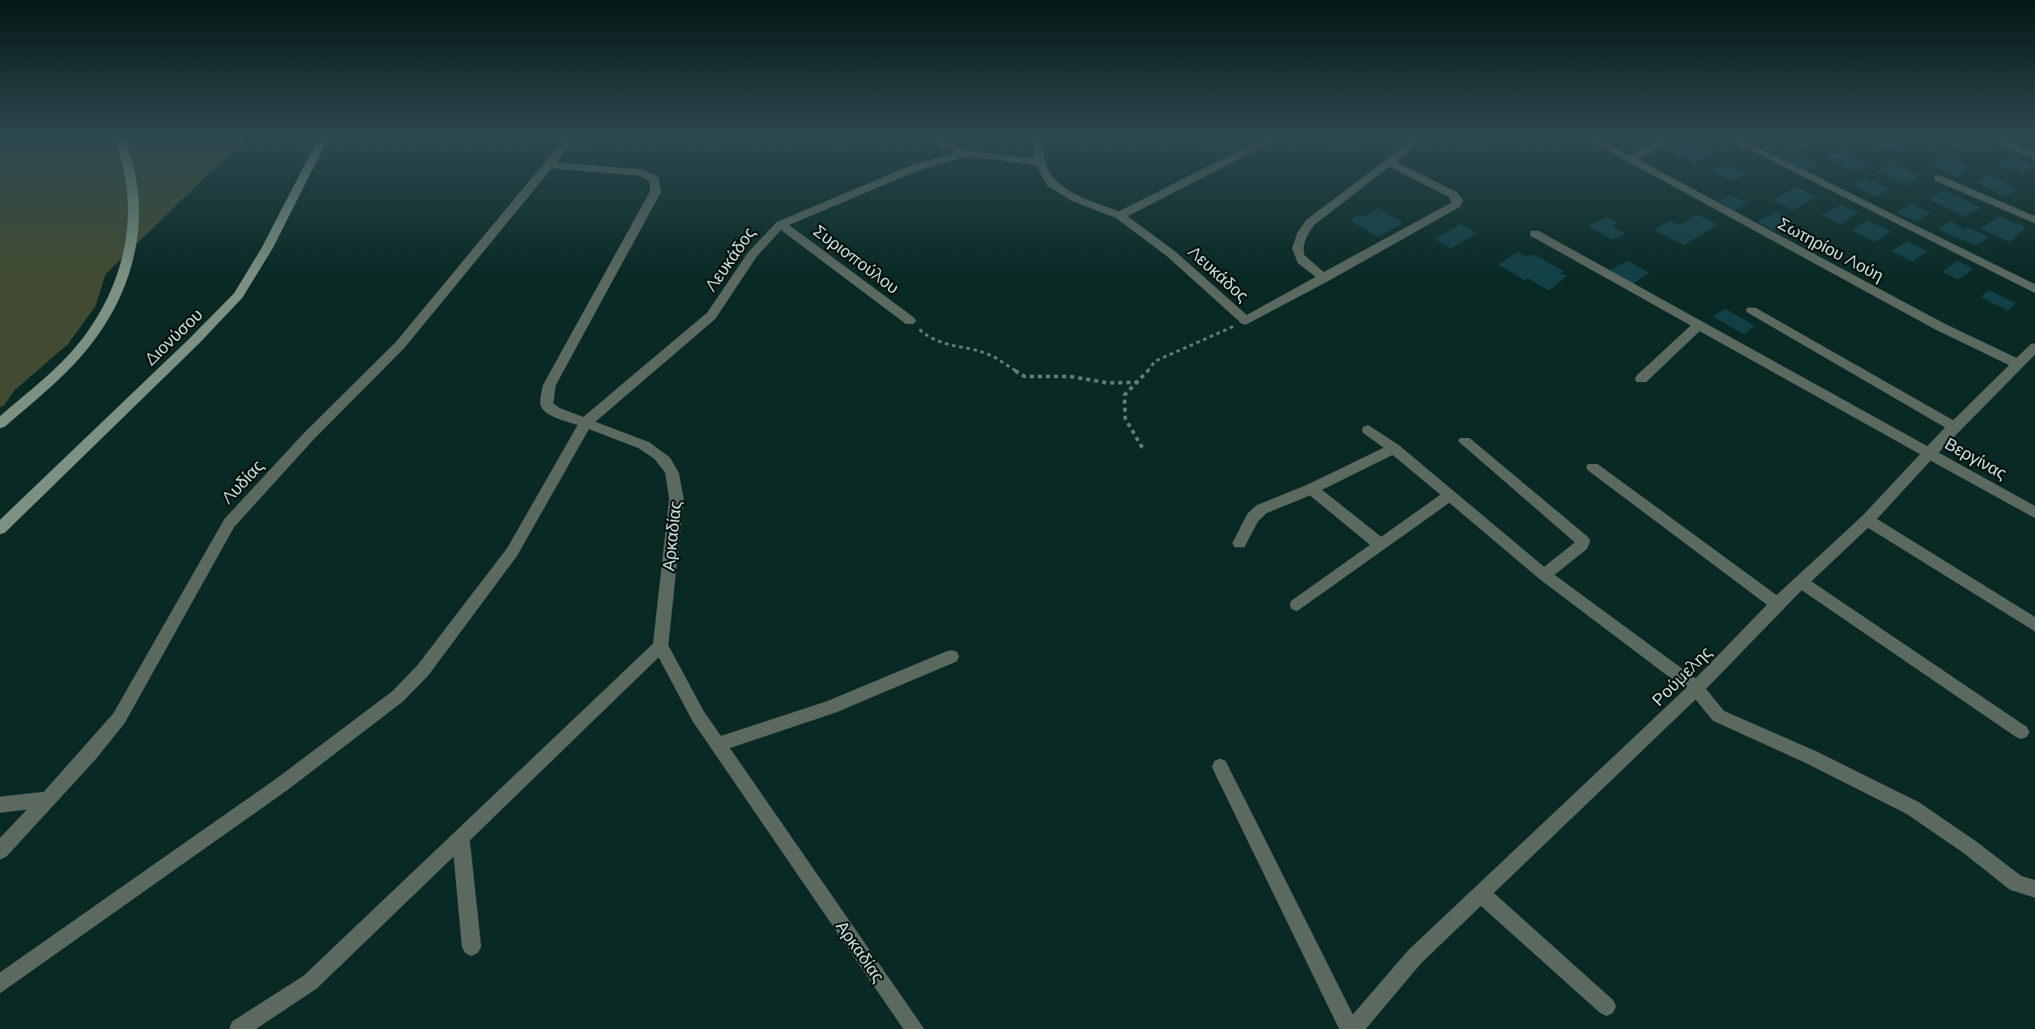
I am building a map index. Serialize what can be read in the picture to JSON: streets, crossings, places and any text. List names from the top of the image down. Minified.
{"streets":{"main road":["Διονύσου"],"street":["Σωτηρίου Λούη","Λευκάδος","Συριοπούλου","Βεργίνας","Λυδίας","Αρκαδίας","Ρούμελης"]},"crossings":[["Σωτηρίου Λούη","Ρούμελης"],["Λευκάδος","Συριοπούλου"],["Λευκάδος","Αρκαδίας"],["Βεργίνας","Ρούμελης"]]}
